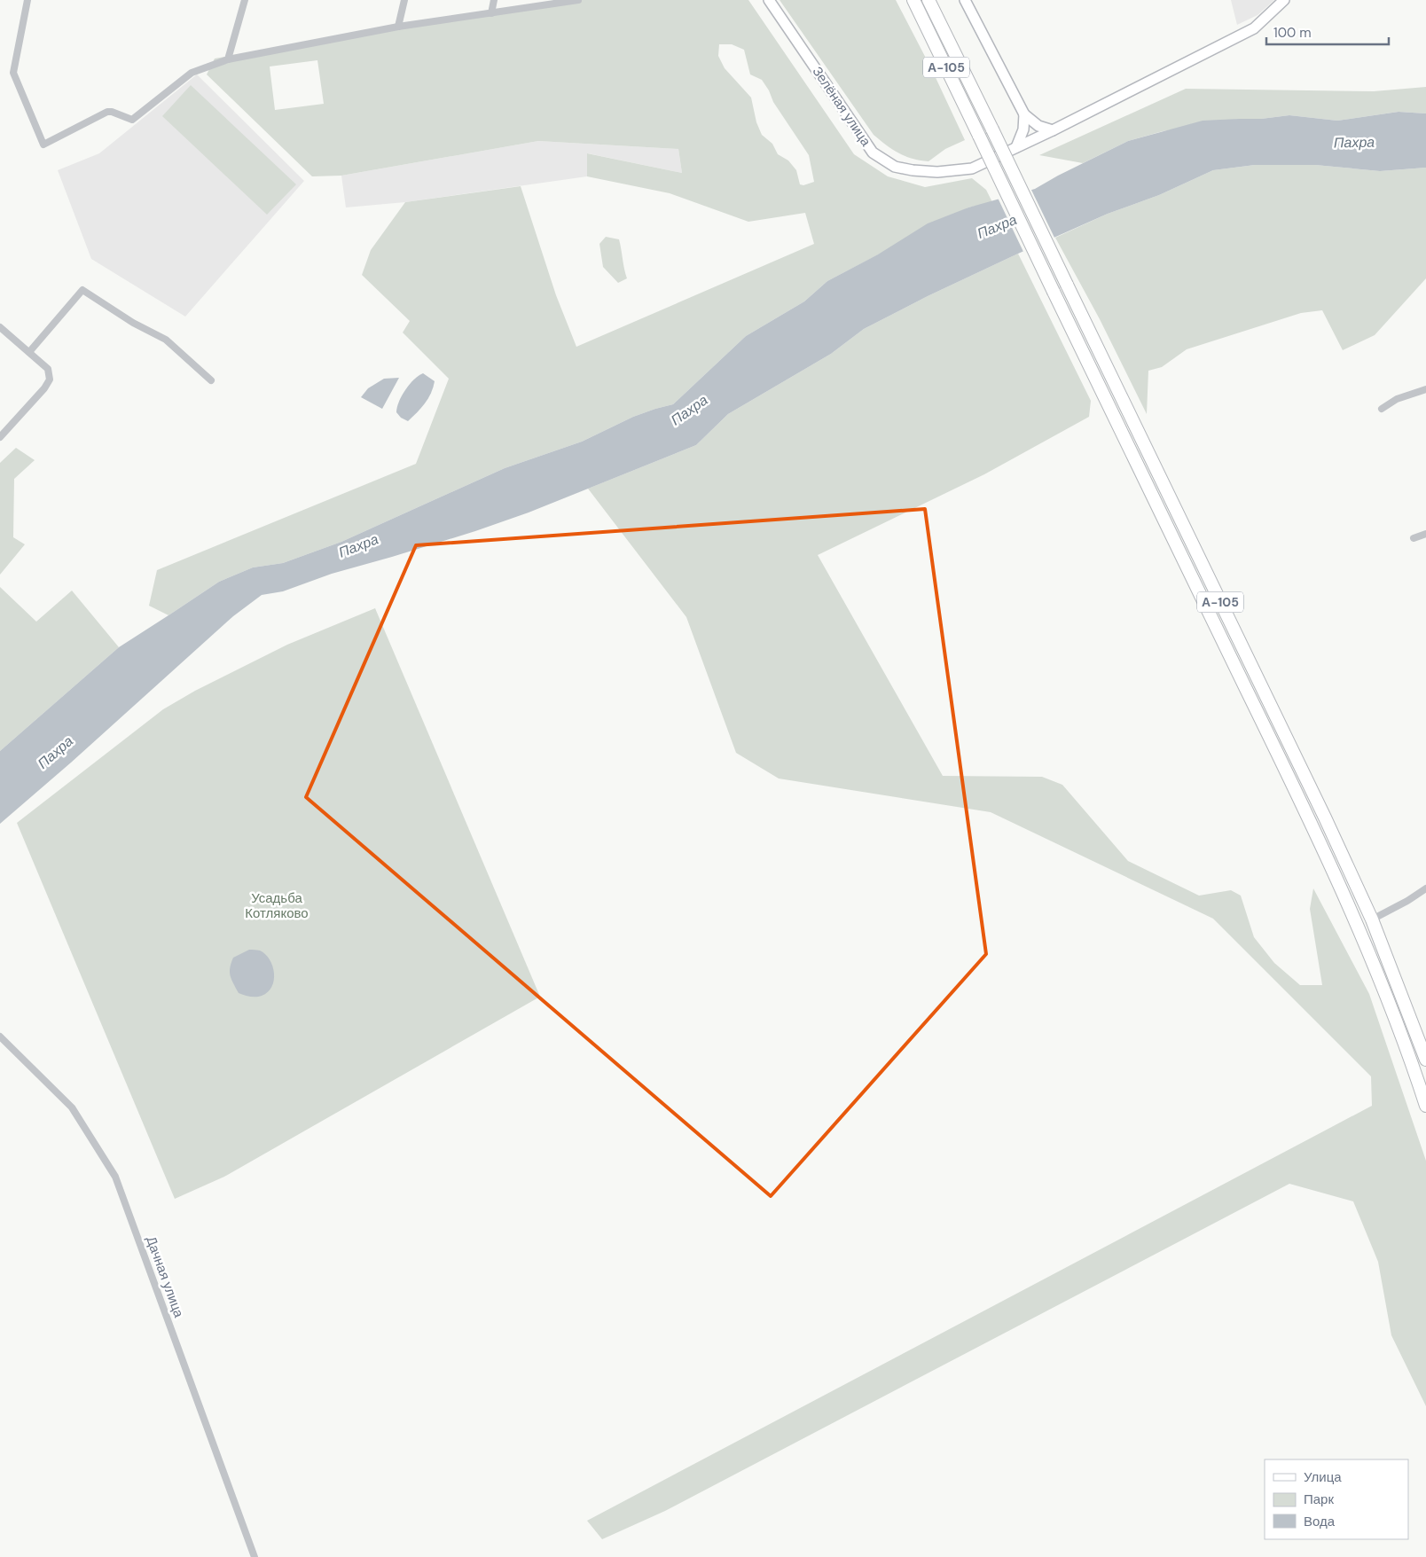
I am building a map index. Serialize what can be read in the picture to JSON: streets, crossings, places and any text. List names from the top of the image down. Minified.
{"streets":{"highway":["А-105"],"street":["Зелёная улица","Дачная улица"]},"water":["Пахра"],"parks":["Усадьба Котляково"],"legend":["Улица","Парк","Вода"],"scale_bar":"100 m"}
